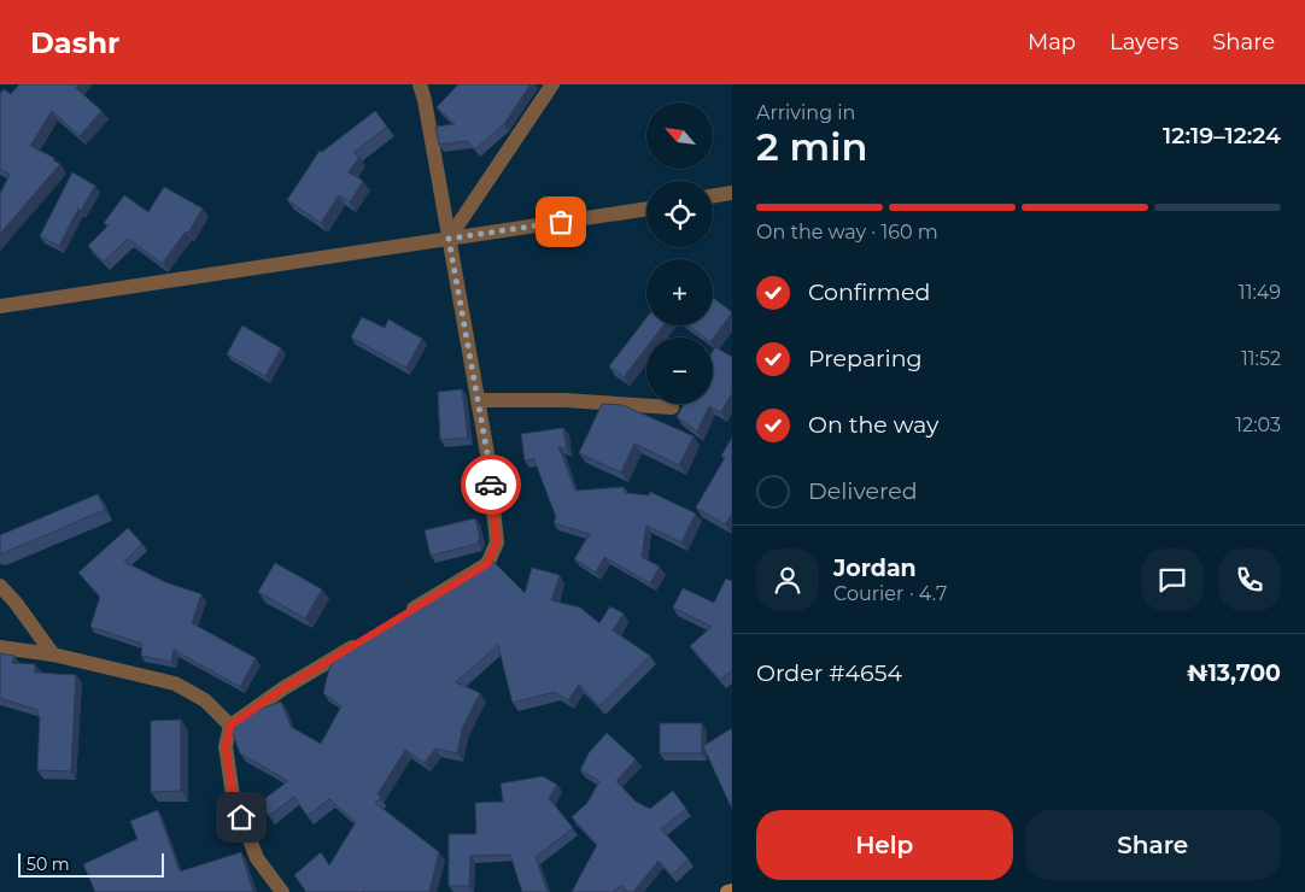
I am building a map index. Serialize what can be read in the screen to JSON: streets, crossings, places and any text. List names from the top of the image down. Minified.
{"scale_bar":"50 m","north":"top left","page":{"header":"Dashr","nav":["Map","Layers","Share"],"heading":["2 min","Arriving in","12:19–12:24"],"panel":["Jordan","Courier · 4.7","Order #4654","₦13,700"],"map_buttons":["+","−"],"bar":"On the way · 160 m","list":[["Confirmed","11:49"],["Preparing","11:52"],["On the way","12:03"],"Delivered"],"buttons":["Help","Share"],"scale":"50 m"}}
